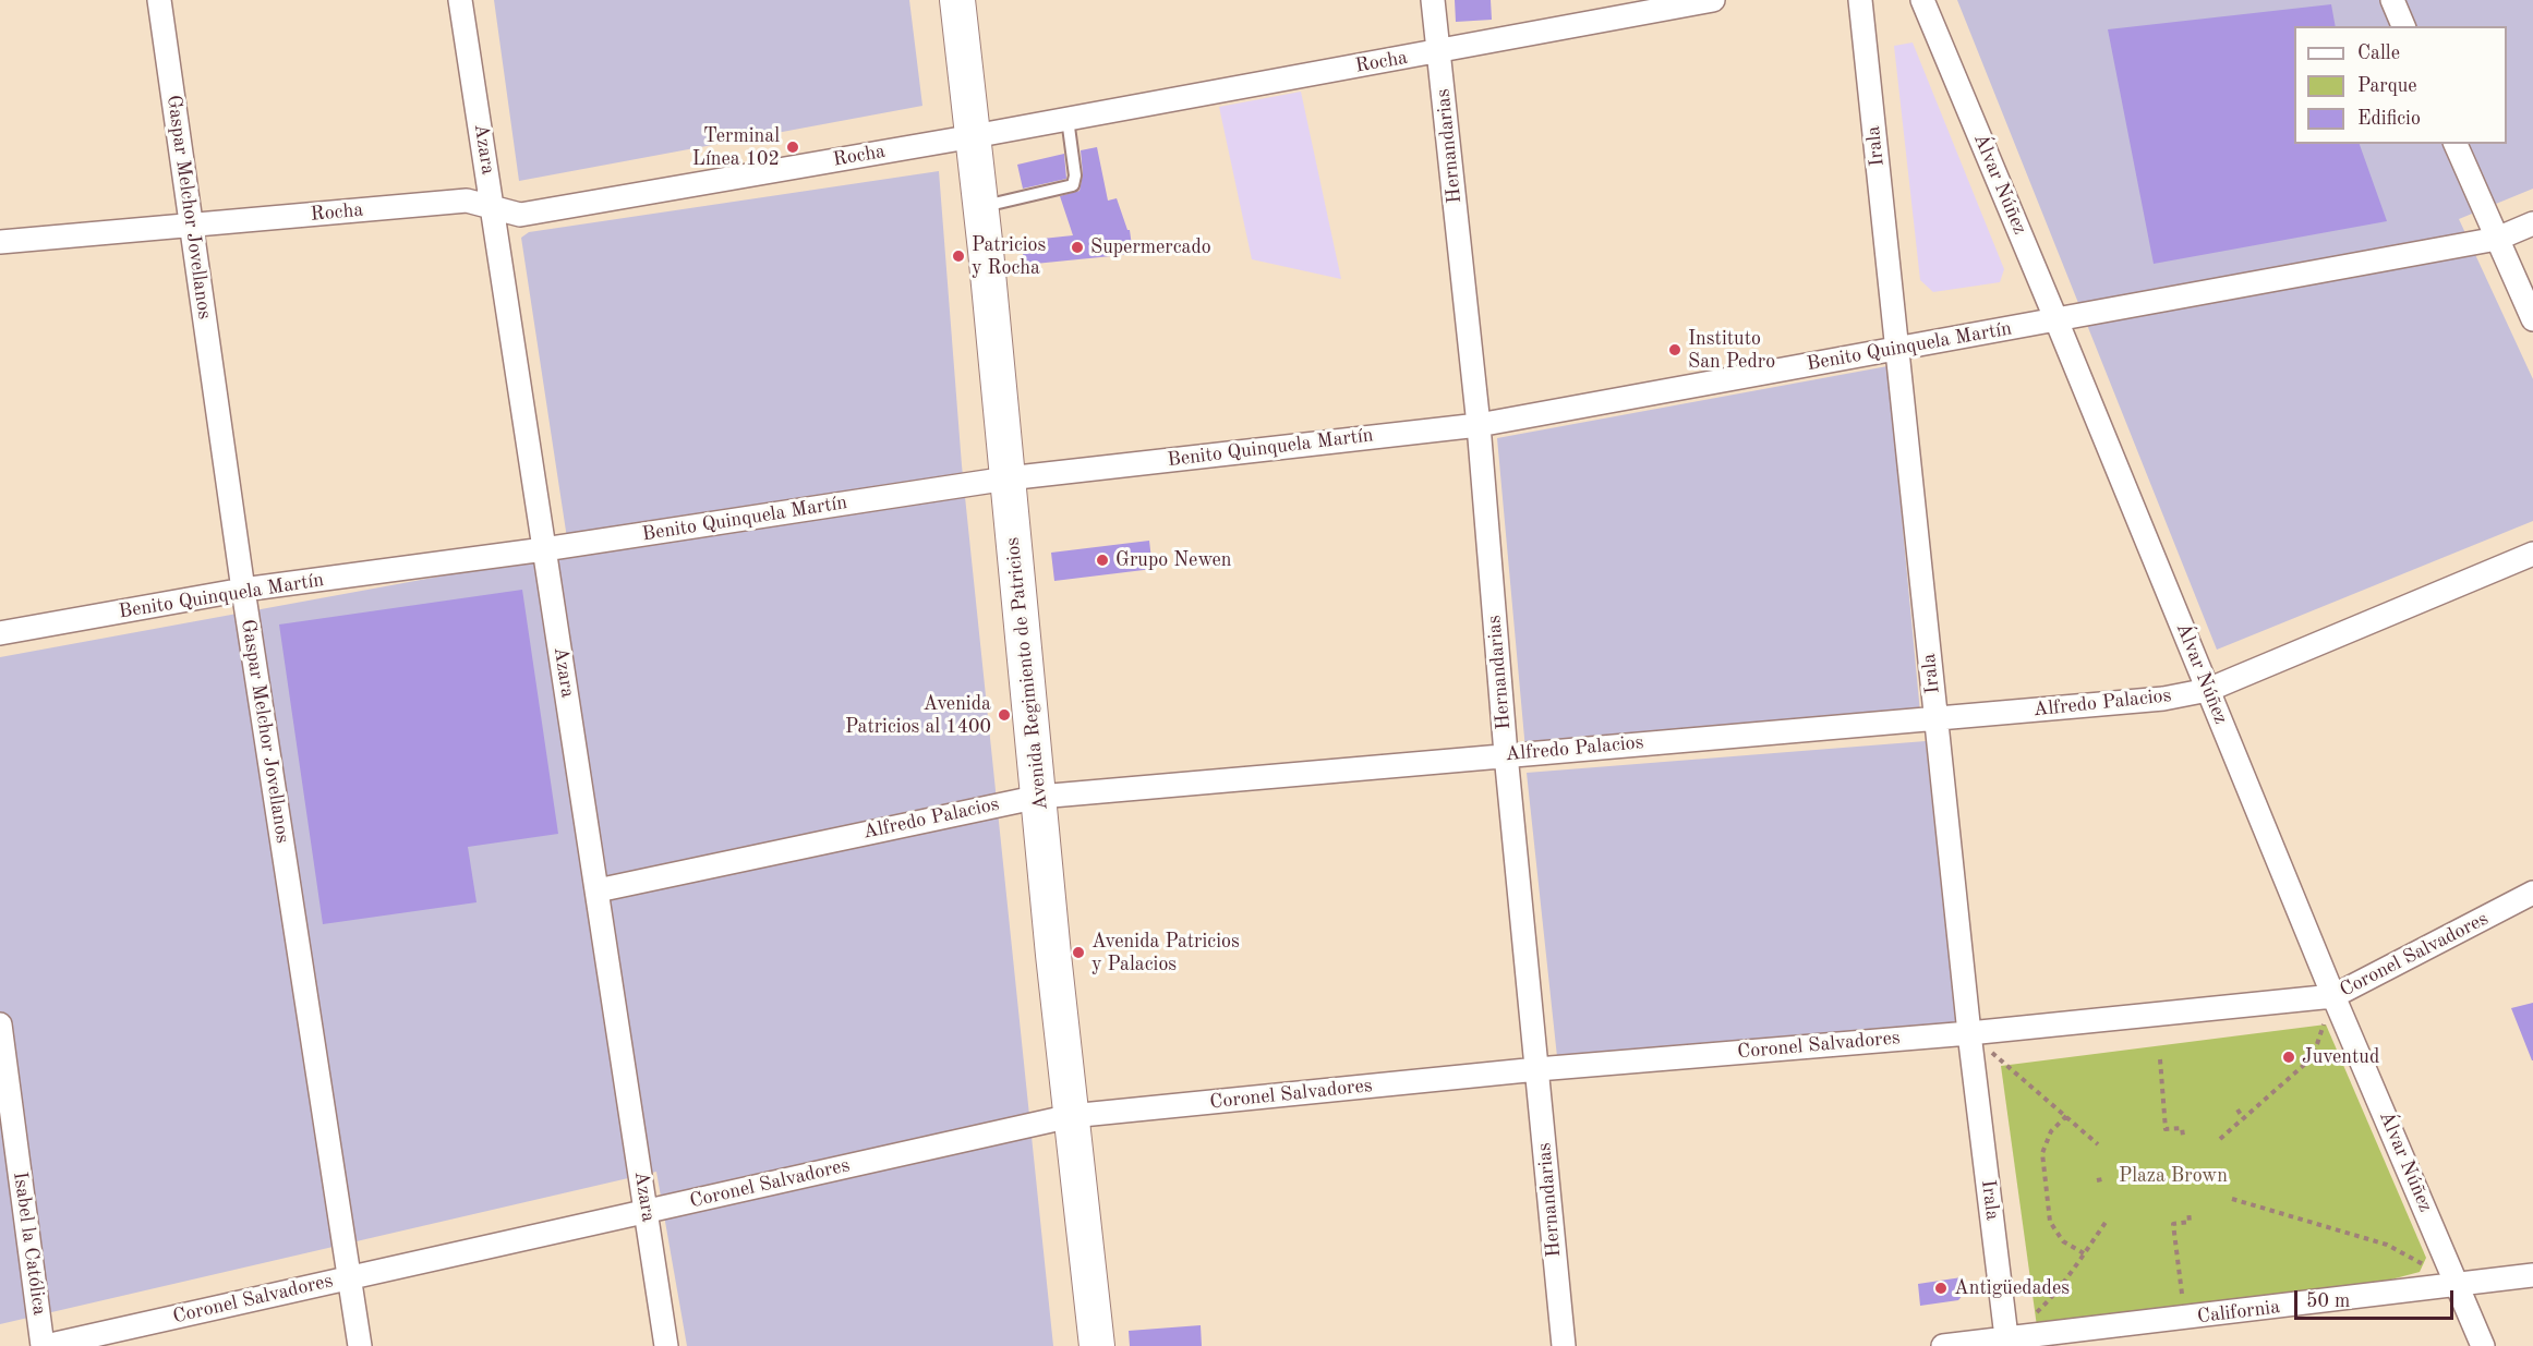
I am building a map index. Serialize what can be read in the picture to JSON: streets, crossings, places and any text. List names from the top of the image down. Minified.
{"streets":{"main road":["Avenida Regimiento de Patricios"],"street":["Rocha","Hernandarias","Irala","Azara","Álvar Núñez","Gaspar Melchor Jovellanos","Benito Quinquela Martín","Alfredo Palacios","Coronel Salvadores","Isabel la Católica","California"]},"crossings":[["Rocha","Hernandarias"],["Rocha","Azara"],["Rocha","Gaspar Melchor Jovellanos"],["Rocha","Avenida Regimiento de Patricios"],["Hernandarias","Benito Quinquela Martín"],["Hernandarias","Alfredo Palacios"],["Hernandarias","Coronel Salvadores"],["Irala","Benito Quinquela Martín"],["Irala","Alfredo Palacios"],["Irala","Coronel Salvadores"],["Irala","California"],["Azara","Benito Quinquela Martín"],["Azara","Alfredo Palacios"],["Azara","Coronel Salvadores"],["Álvar Núñez","Benito Quinquela Martín"],["Álvar Núñez","Alfredo Palacios"],["Álvar Núñez","Coronel Salvadores"],["Álvar Núñez","California"],["Gaspar Melchor Jovellanos","Benito Quinquela Martín"],["Gaspar Melchor Jovellanos","Coronel Salvadores"],["Benito Quinquela Martín","Avenida Regimiento de Patricios"],["Avenida Regimiento de Patricios","Alfredo Palacios"],["Avenida Regimiento de Patricios","Coronel Salvadores"],["Coronel Salvadores","Isabel la Católica"]],"parks":["Plaza Brown"],"places":["Terminal Línea 102","Supermercado","Patricios y Rocha","Instituto San Pedro","Grupo Newen","Avenida Patricios al 1400","Avenida Patricios y Palacios","Juventud","Antigüedades"],"legend":["Calle","Parque","Edificio"],"scale_bar":"50 m"}
